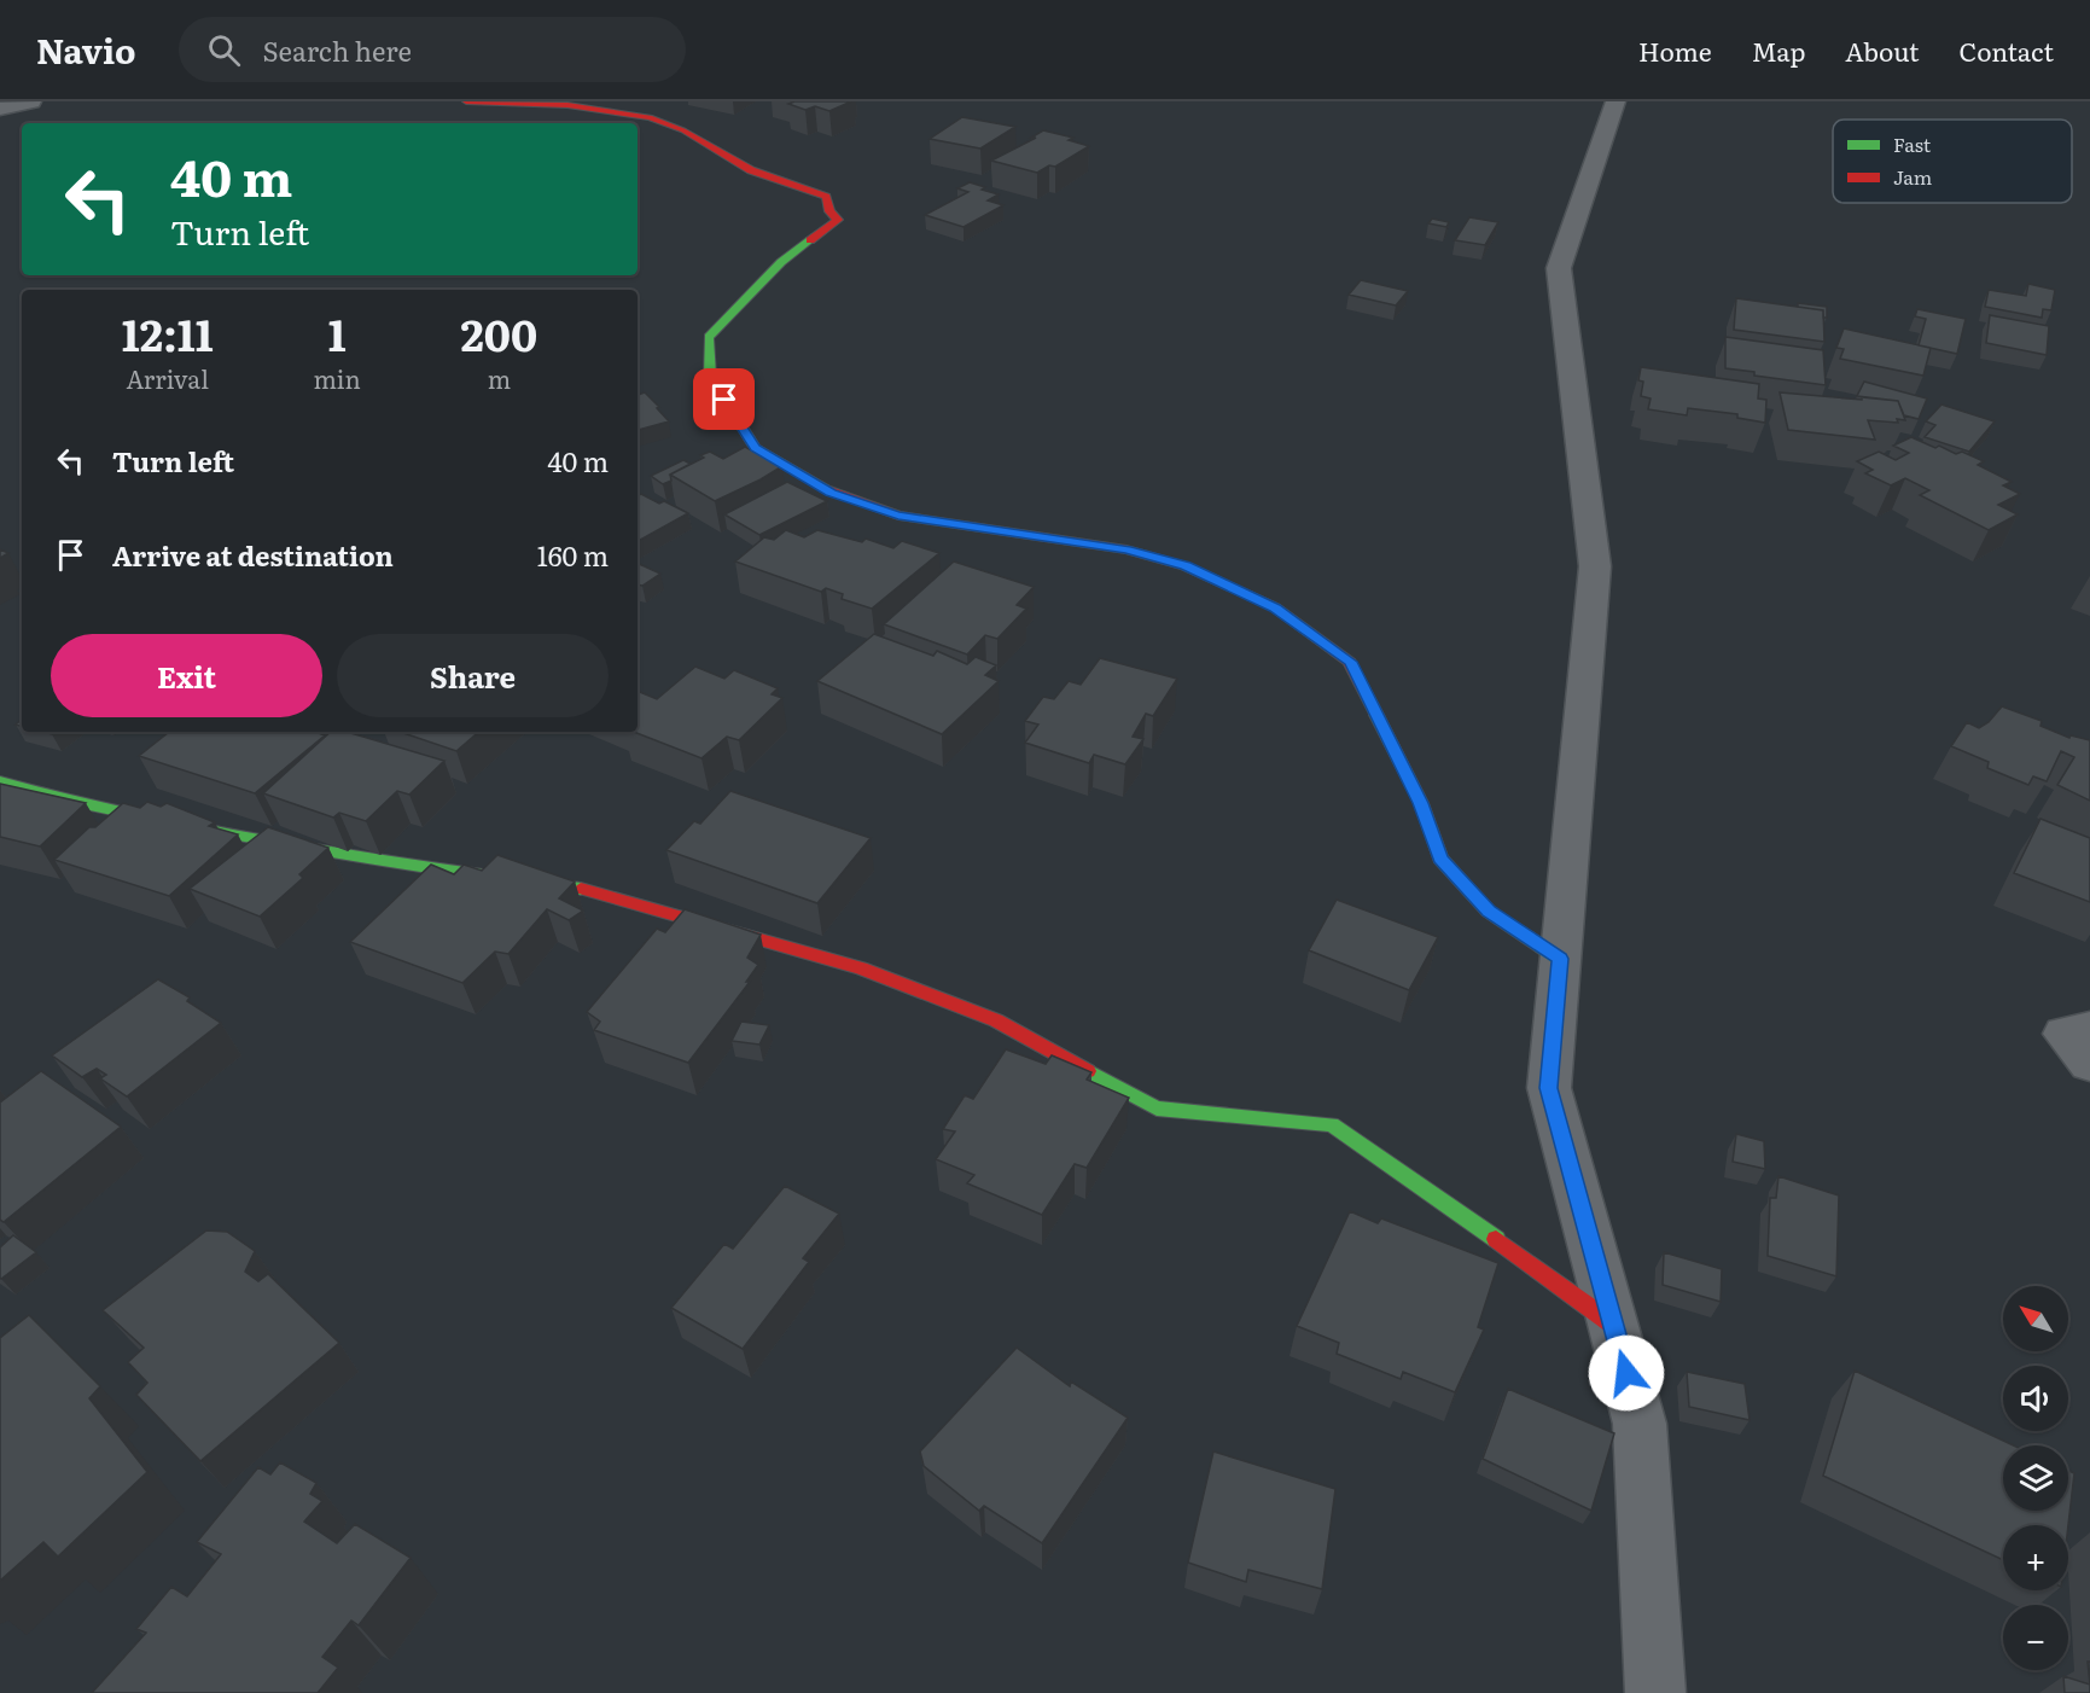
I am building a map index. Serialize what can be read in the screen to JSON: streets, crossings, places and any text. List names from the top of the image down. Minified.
{"legend":["Fast","Jam"],"north":"top left","page":{"header":"Navio","search":"Search here","nav":["Home","Map","About","Contact"],"turn":["40 m","Turn left"],"eta":["12:11","Arrival","1","min","200","m"],"list":[{"name":"Turn left","value":"40 m"},{"name":"Arrive at destination","value":"160 m"}],"buttons":["Exit","Share"],"map_buttons":["+","−"]}}
